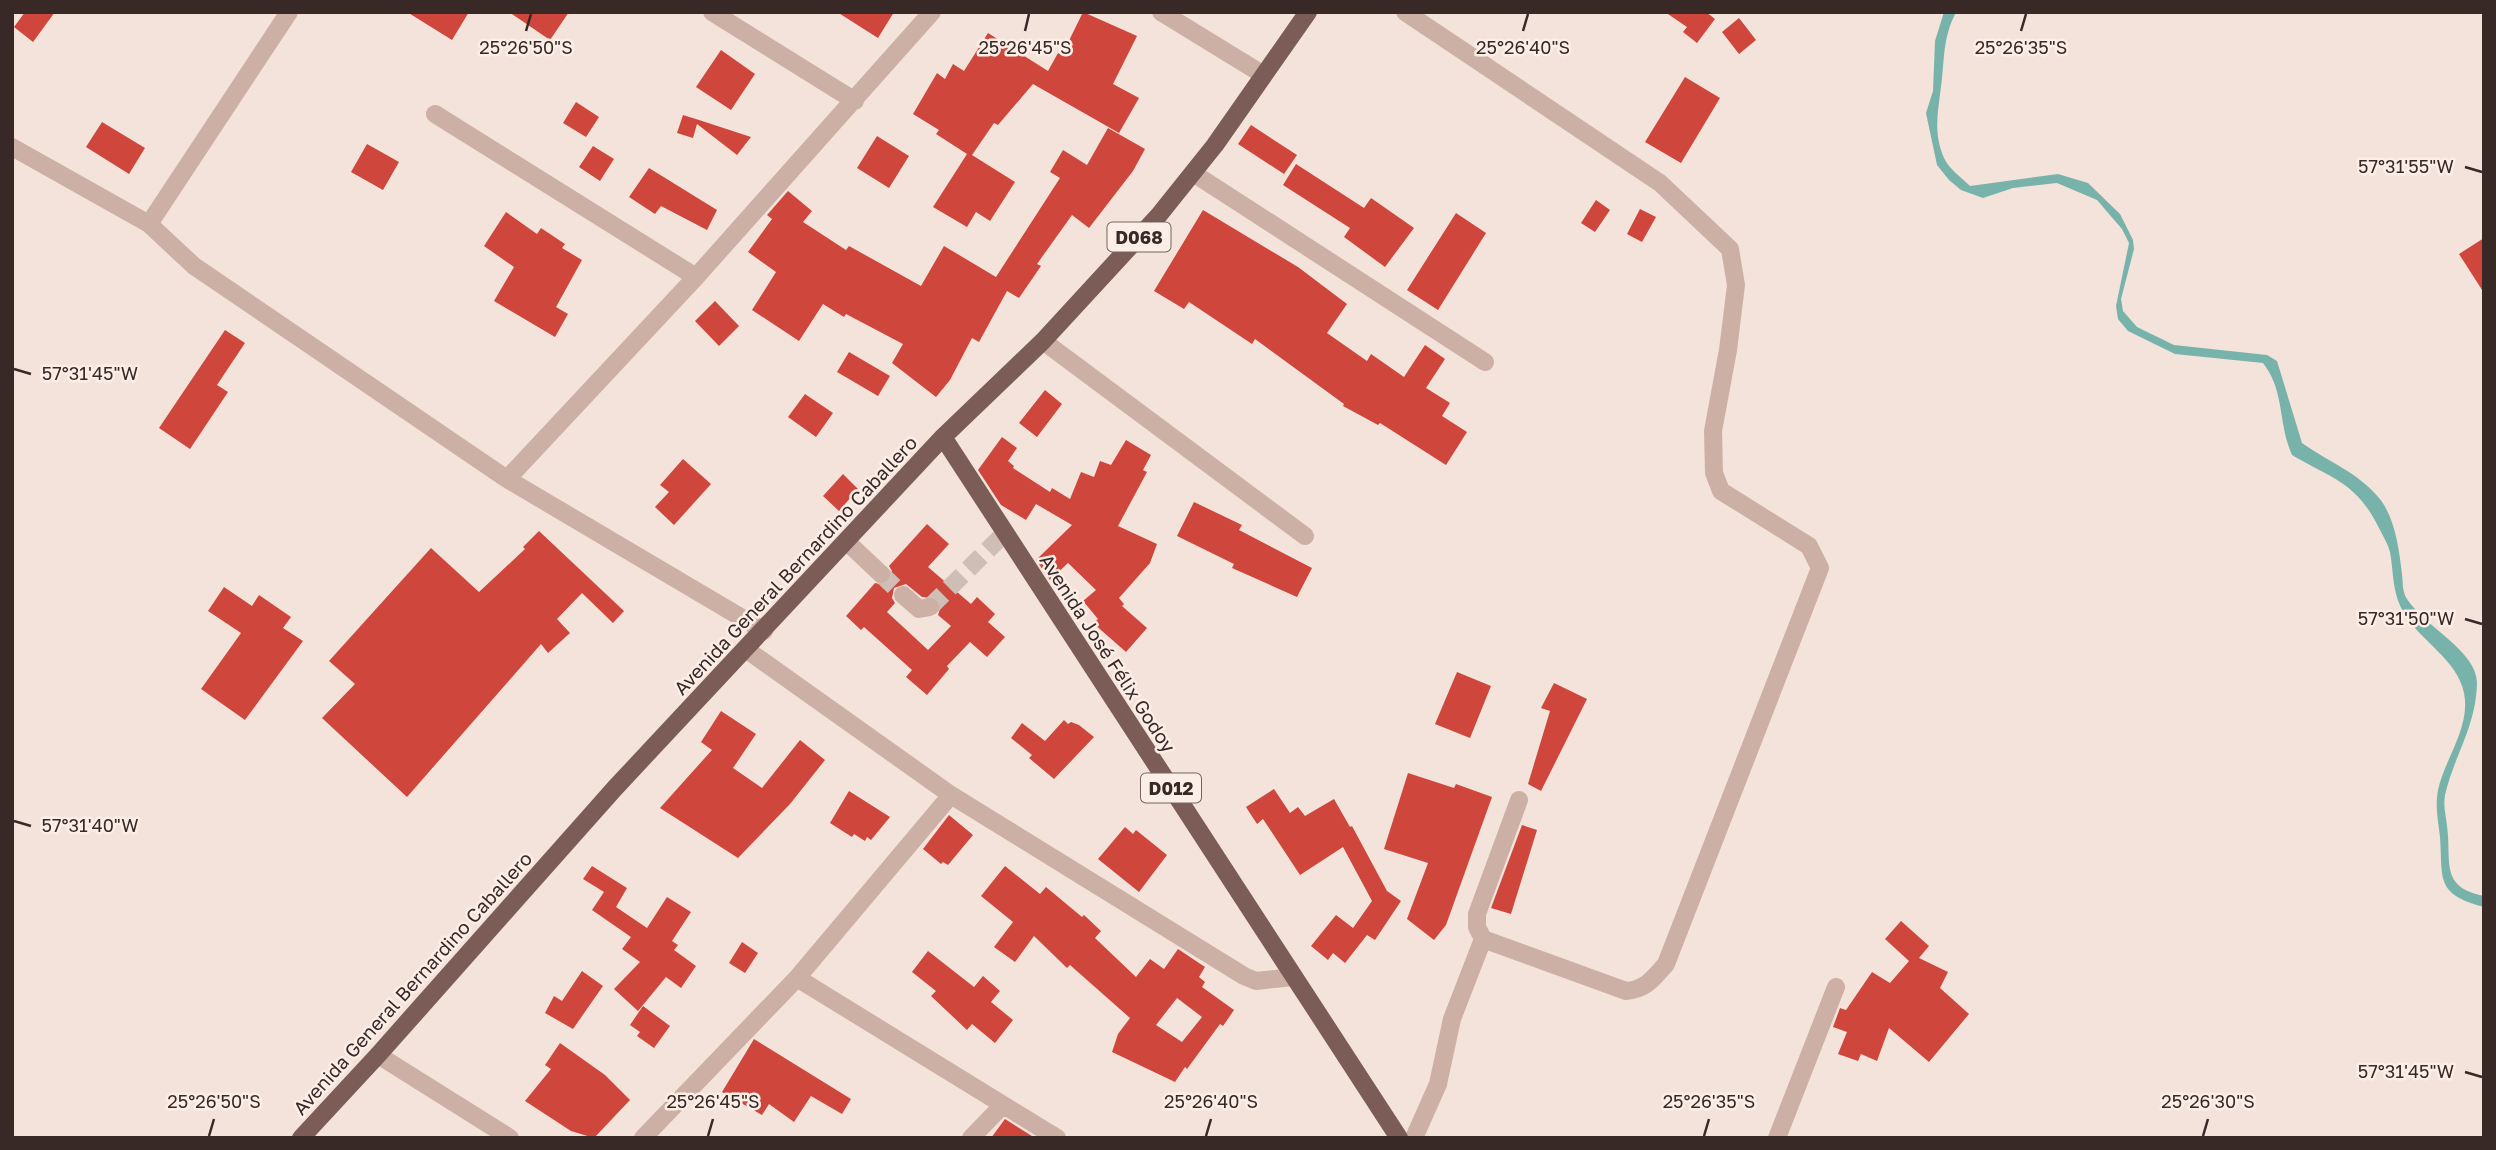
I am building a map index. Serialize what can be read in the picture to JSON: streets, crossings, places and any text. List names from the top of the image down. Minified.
{"streets":{"main road":["D068","Avenida General Bernardino Caballero","Avenida José Félix Godoy","D012"]},"crossings":[["Avenida General Bernardino Caballero","Avenida José Félix Godoy"]],"coordinates":["25°26'50\"S","25°26'45\"S","25°26'40\"S","25°26'35\"S","57°31'55\"W","57°31'45\"W","57°31'50\"W","57°31'40\"W","25°26'30\"S"]}
